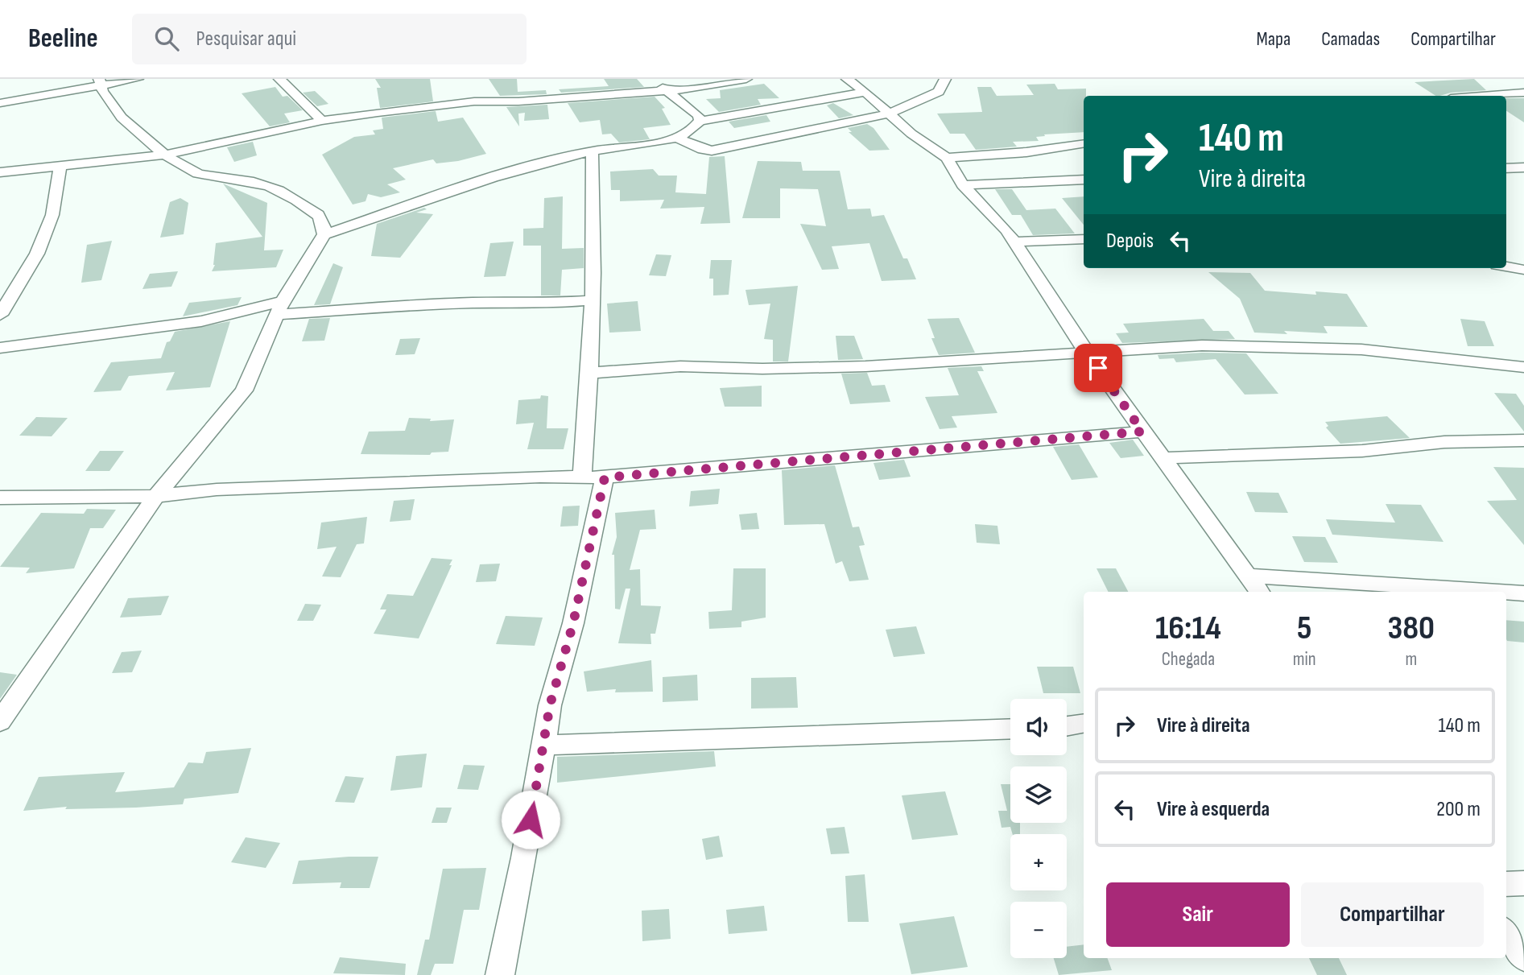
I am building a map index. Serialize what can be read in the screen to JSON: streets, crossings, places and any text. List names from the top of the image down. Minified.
{"page":{"header":"Beeline","search":"Pesquisar aqui","nav":["Mapa","Camadas","Compartilhar"],"turn":["140 m","Vire à direita"],"then":"Depois","eta":["16:14","Chegada","5","min","380","m"],"list":[{"name":"Vire à direita","value":"140 m"},{"name":"Vire à esquerda","value":"200 m"}],"map_buttons":["+","−"],"buttons":["Sair","Compartilhar"]}}
